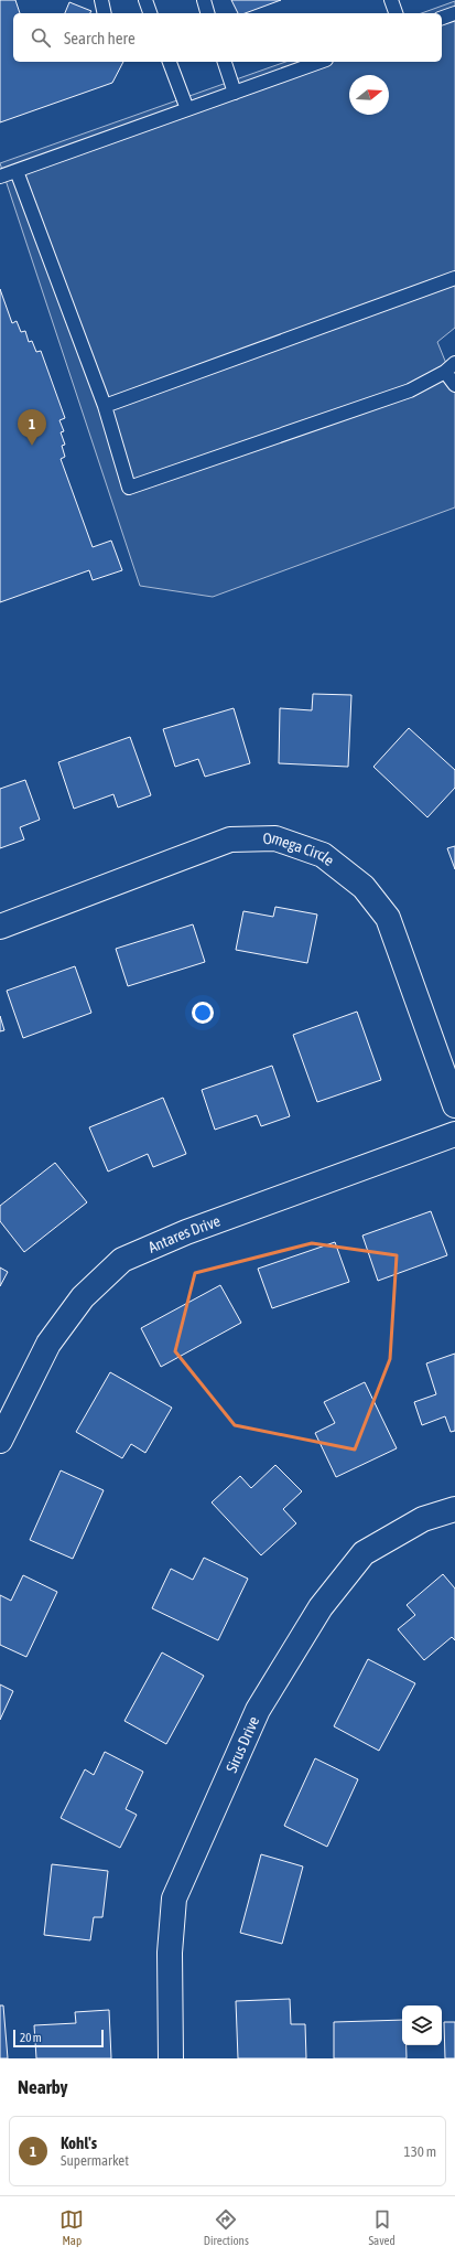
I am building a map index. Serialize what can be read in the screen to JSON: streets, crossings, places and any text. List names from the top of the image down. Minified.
{"streets":{"street":["Omega Circle","Antares Drive","Sirus Drive"]},"scale_bar":"20 m","north":"right","page":{"search":"Search here","pins":"1","scale":"20 m","heading":"Nearby","list":[{"mark":"1","name":"Kohl's","note":"Supermarket","value":"130 m"}],"nav":["Map","Directions","Saved"]}}
